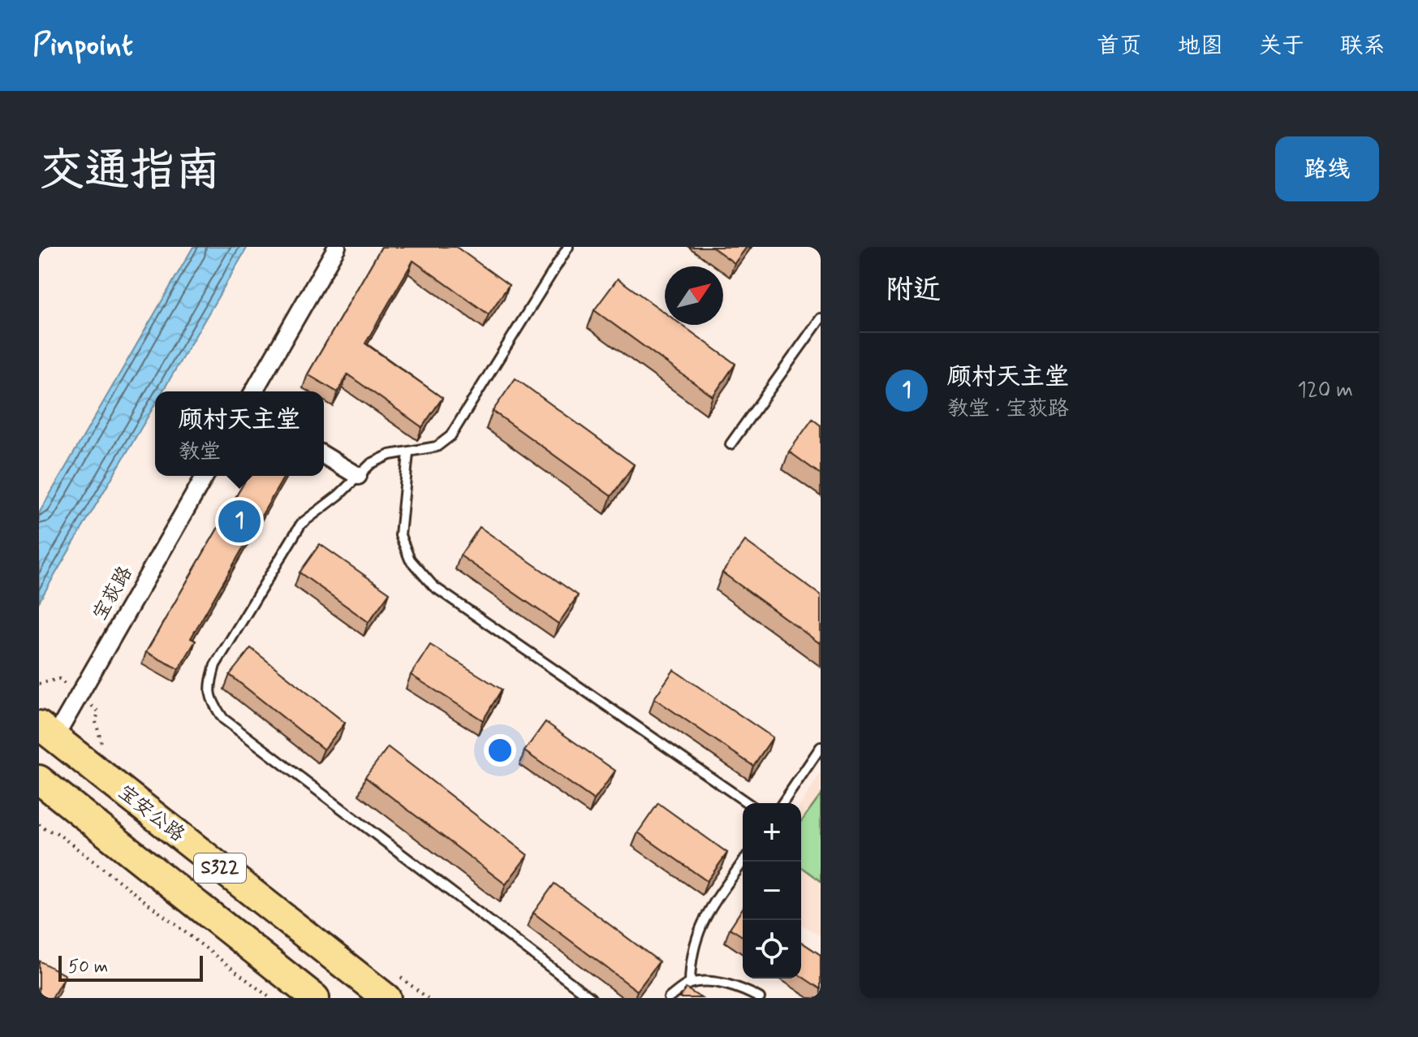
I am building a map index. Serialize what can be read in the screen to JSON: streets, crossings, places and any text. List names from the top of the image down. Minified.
{"streets":{"main road":["宝安公路","S322"],"street":["宝荻路"]},"crossings":[["宝荻路","宝安公路"]],"scale_bar":"50 m","north":"top right","page":{"header":"Pinpoint","nav":["首页","地图","关于","联系"],"buttons":"路线","title":"交通指南","heading":"附近","list":[{"mark":"1","name":"顾村天主堂","note":"教堂 · 宝荻路","value":"120 m"}],"popup":["顾村天主堂","教堂"],"pins":"1","map_buttons":["+","−"],"scale":"50 m"}}
